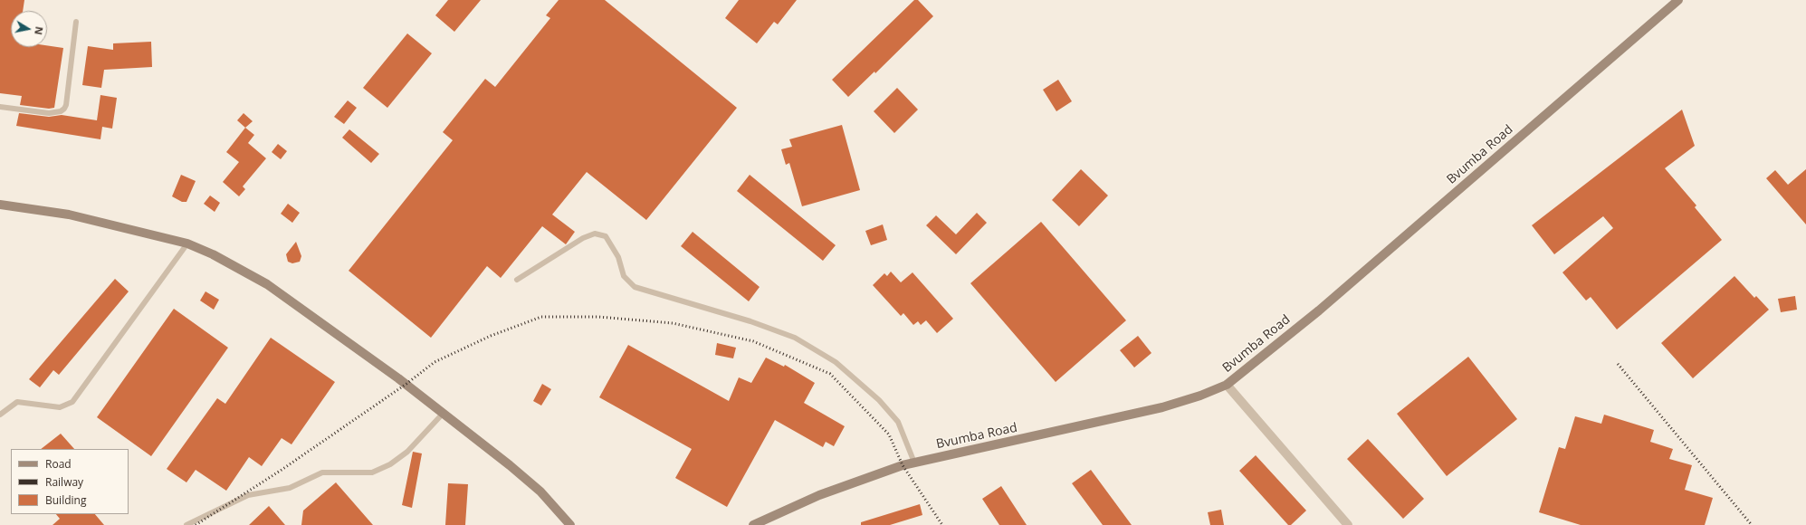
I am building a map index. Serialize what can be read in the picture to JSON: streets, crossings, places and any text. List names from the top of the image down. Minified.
{"streets":{"street":["Bvumba Road"]},"legend":["Road","Railway","Building"],"north":"right"}
